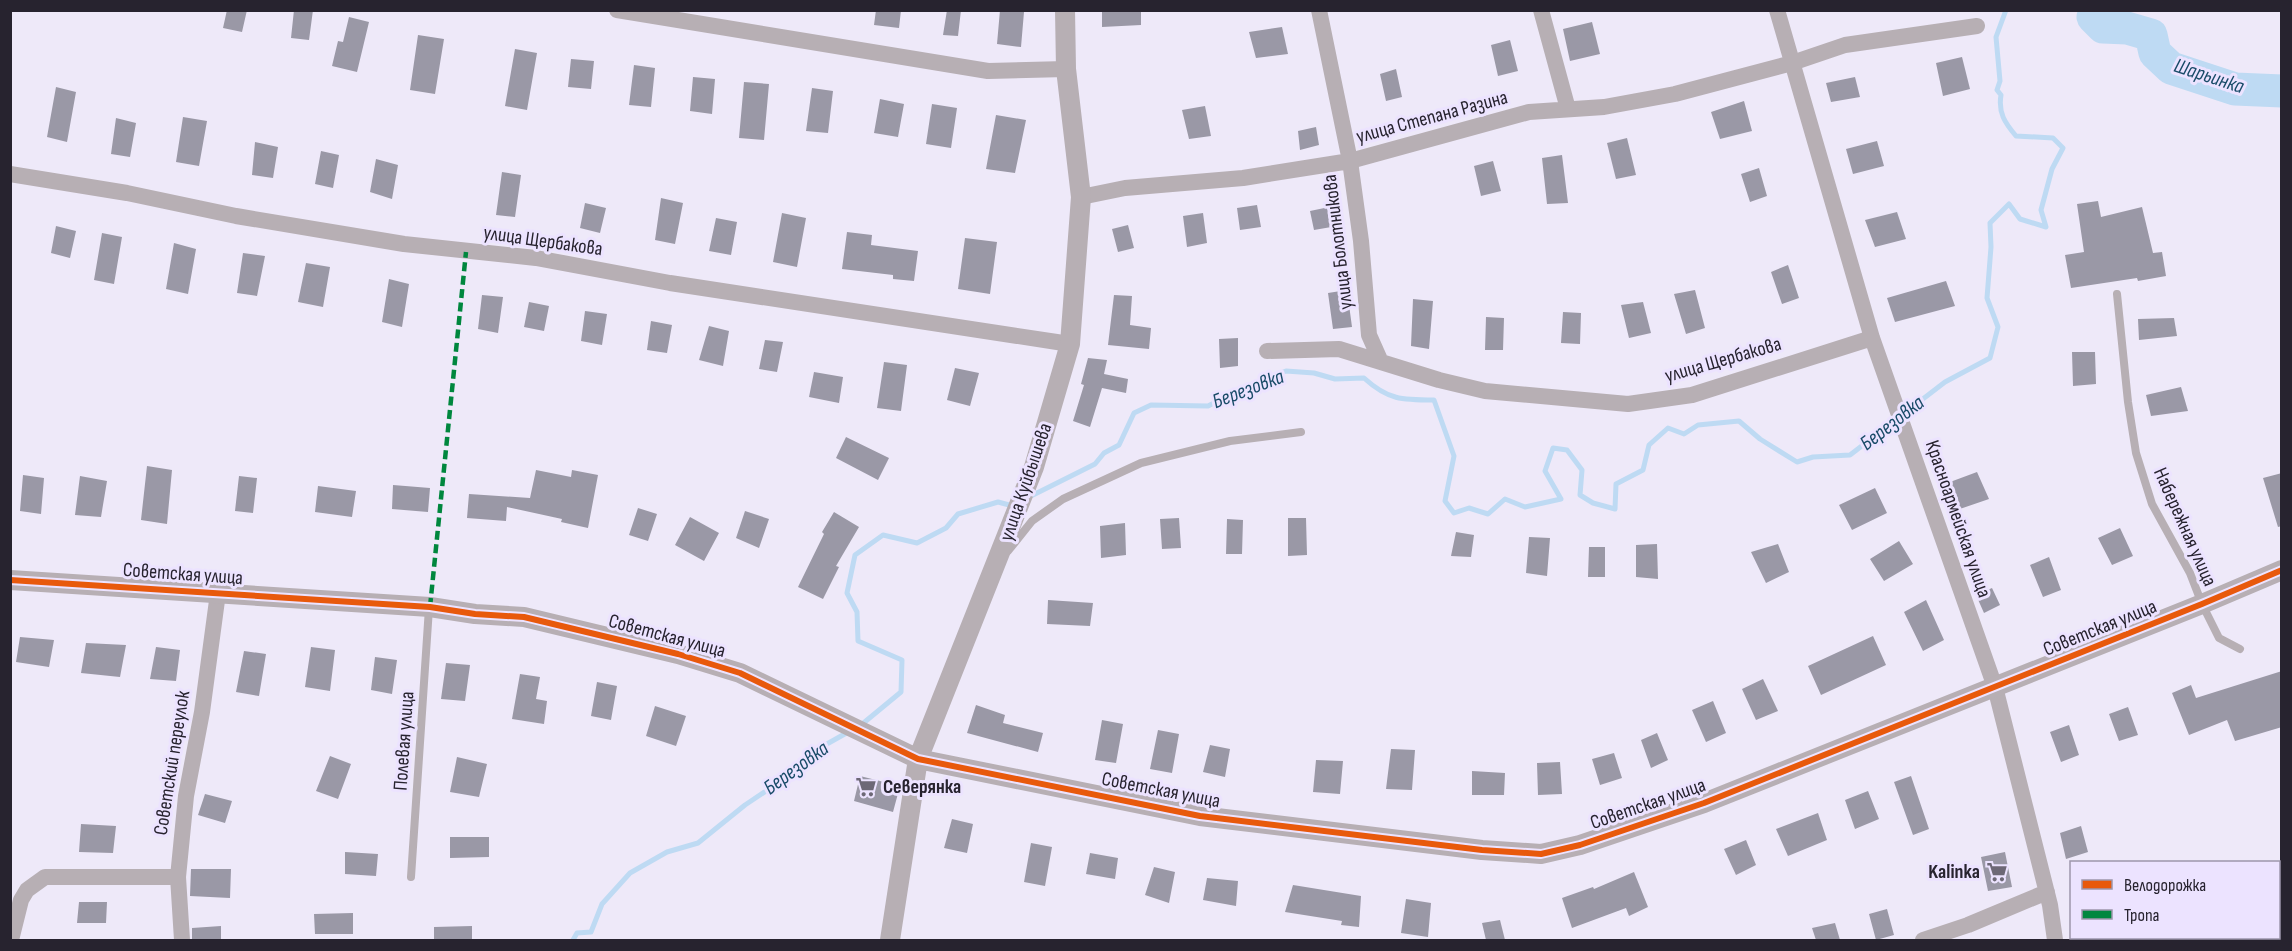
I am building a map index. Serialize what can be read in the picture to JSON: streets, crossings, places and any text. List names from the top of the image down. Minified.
{"streets":{"street":["улица Степана Разина","улица Щербакова","улица Болотникова","улица Куйбышева","Красноармейская улица","Советская улица","Советский переулок"],"lane":["Набережная улица","Полевая улица"]},"crossings":[["улица Степана Разина","улица Болотникова"],["улица Степана Разина","улица Куйбышева"],["улица Степана Разина","Красноармейская улица"],["улица Щербакова","улица Болотникова"],["улица Щербакова","улица Куйбышева"],["улица Щербакова","Красноармейская улица"],["улица Куйбышева","Советская улица"],["Красноармейская улица","Советская улица"],["Набережная улица","Советская улица"],["Советская улица","Полевая улица"],["Советская улица","Советский переулок"]],"water":["Шарьинка","Березовка"],"places":{"supermarket":["Северянка","Kalinka"]},"legend":["Велодорожка","Тропа"]}
